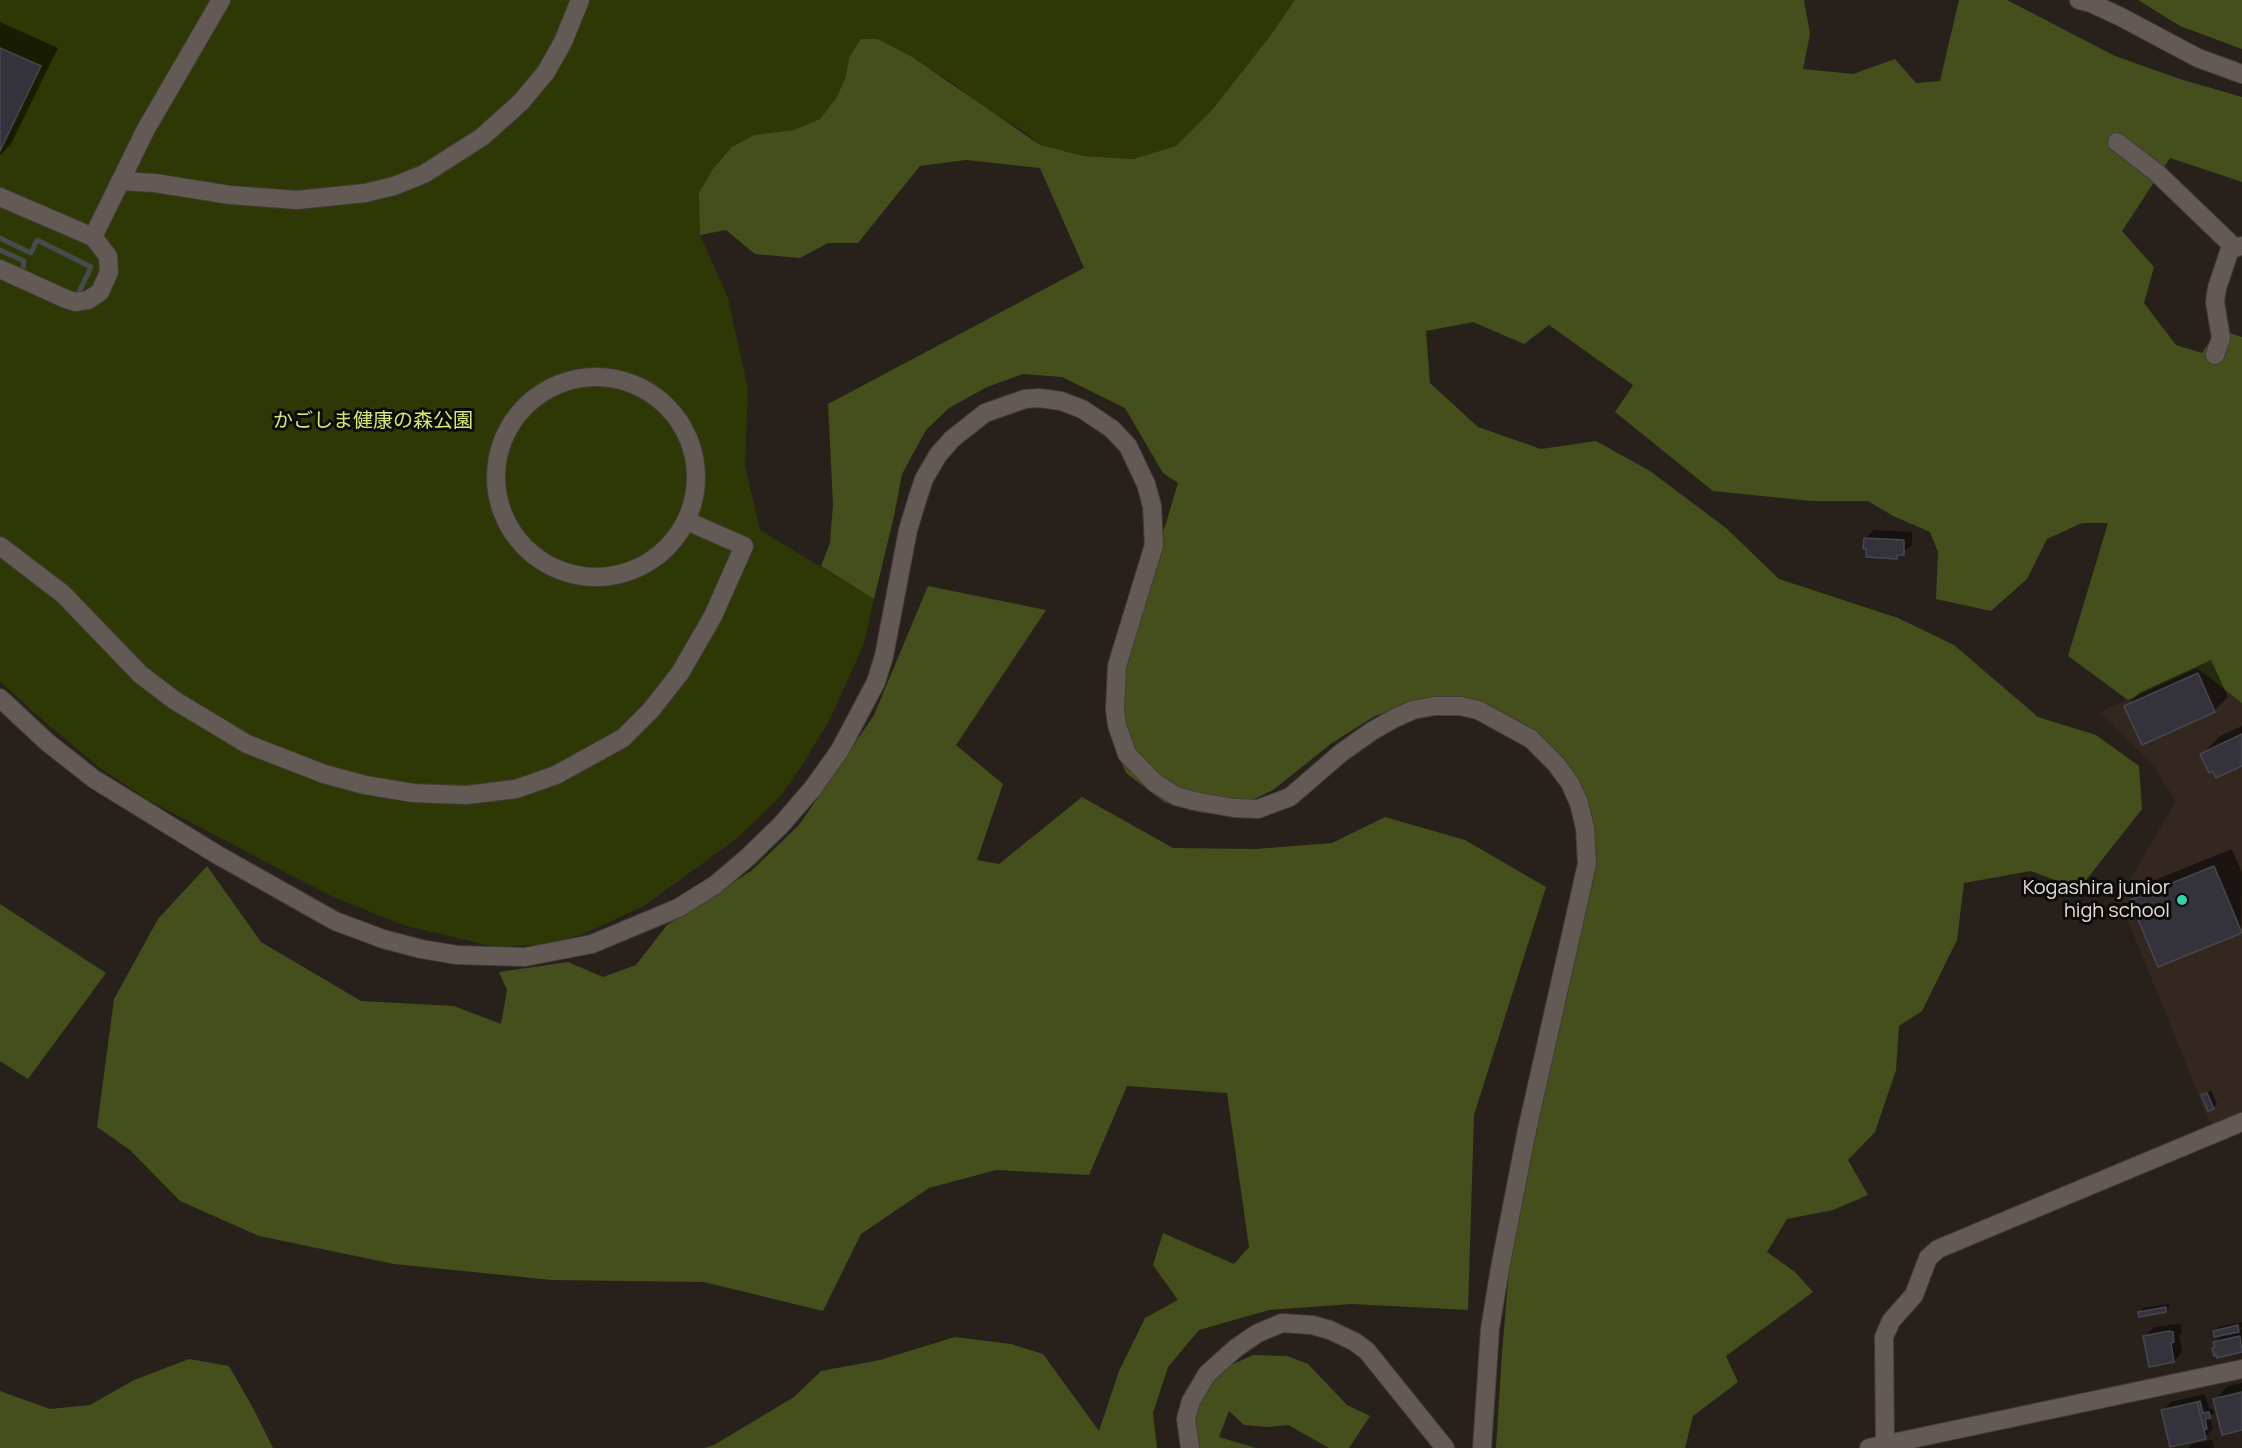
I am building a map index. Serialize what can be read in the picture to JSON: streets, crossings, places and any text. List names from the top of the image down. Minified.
{"parks":["かごしま健康の森公園"],"places":["Kogashira junior high school"]}
